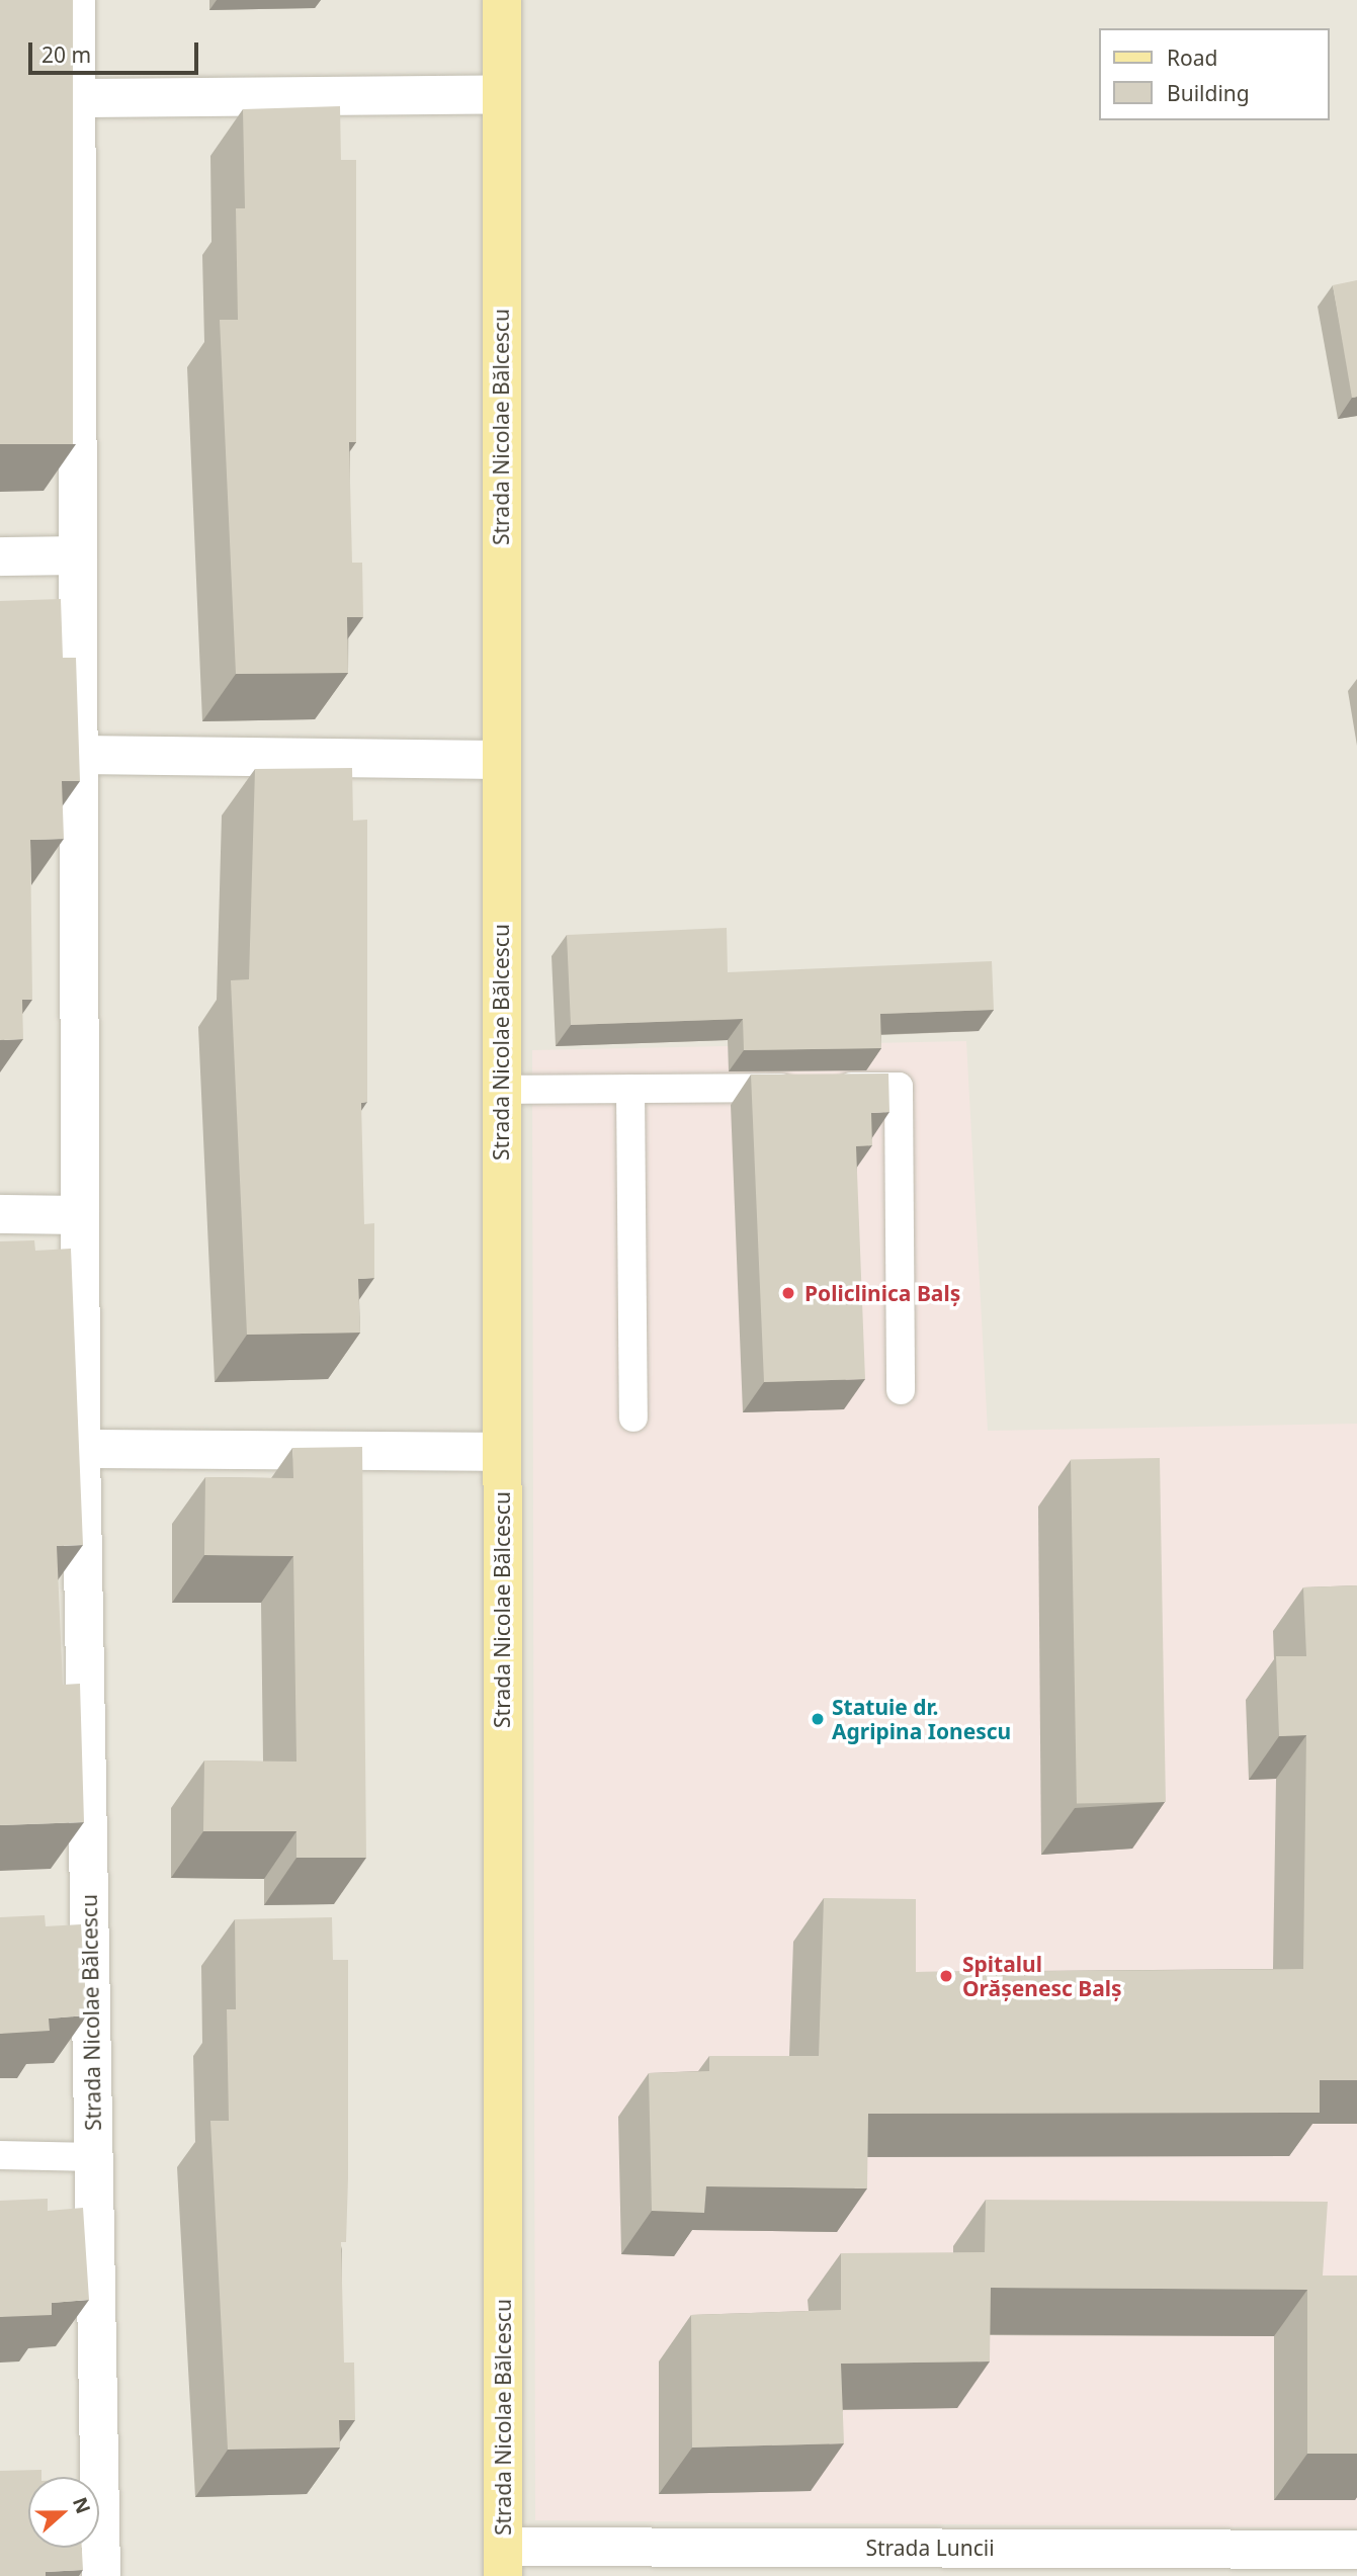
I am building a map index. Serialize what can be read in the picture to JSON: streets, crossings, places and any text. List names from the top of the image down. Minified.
{"streets":{"main road":["Strada Nicolae Bălcescu"],"street":["Strada Luncii"]},"crossings":[["Strada Nicolae Bălcescu","Strada Luncii"]],"places":["Policlinica Balș","Statuie dr. Agripina Ionescu","Spitalul Orășenesc Balș"],"legend":["Road","Building"],"scale_bar":"20 m","north":"right"}
